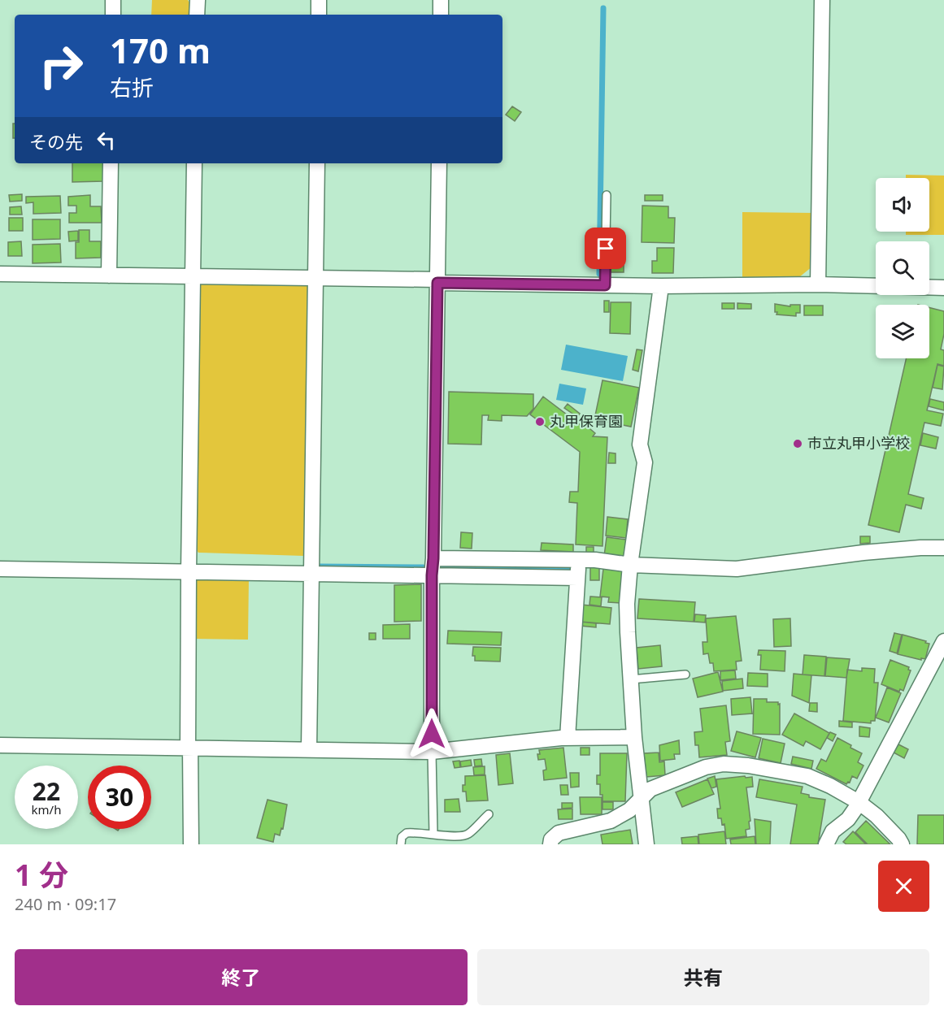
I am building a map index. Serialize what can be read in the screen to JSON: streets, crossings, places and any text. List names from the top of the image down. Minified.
{"places":["丸甲保育園","市立丸甲小学校"],"page":{"turn":["170 m","右折"],"then":"その先","speed":"22 km/h","limit":"30","heading":["1 分","240 m · 09:17"],"buttons":["終了","共有"]}}
